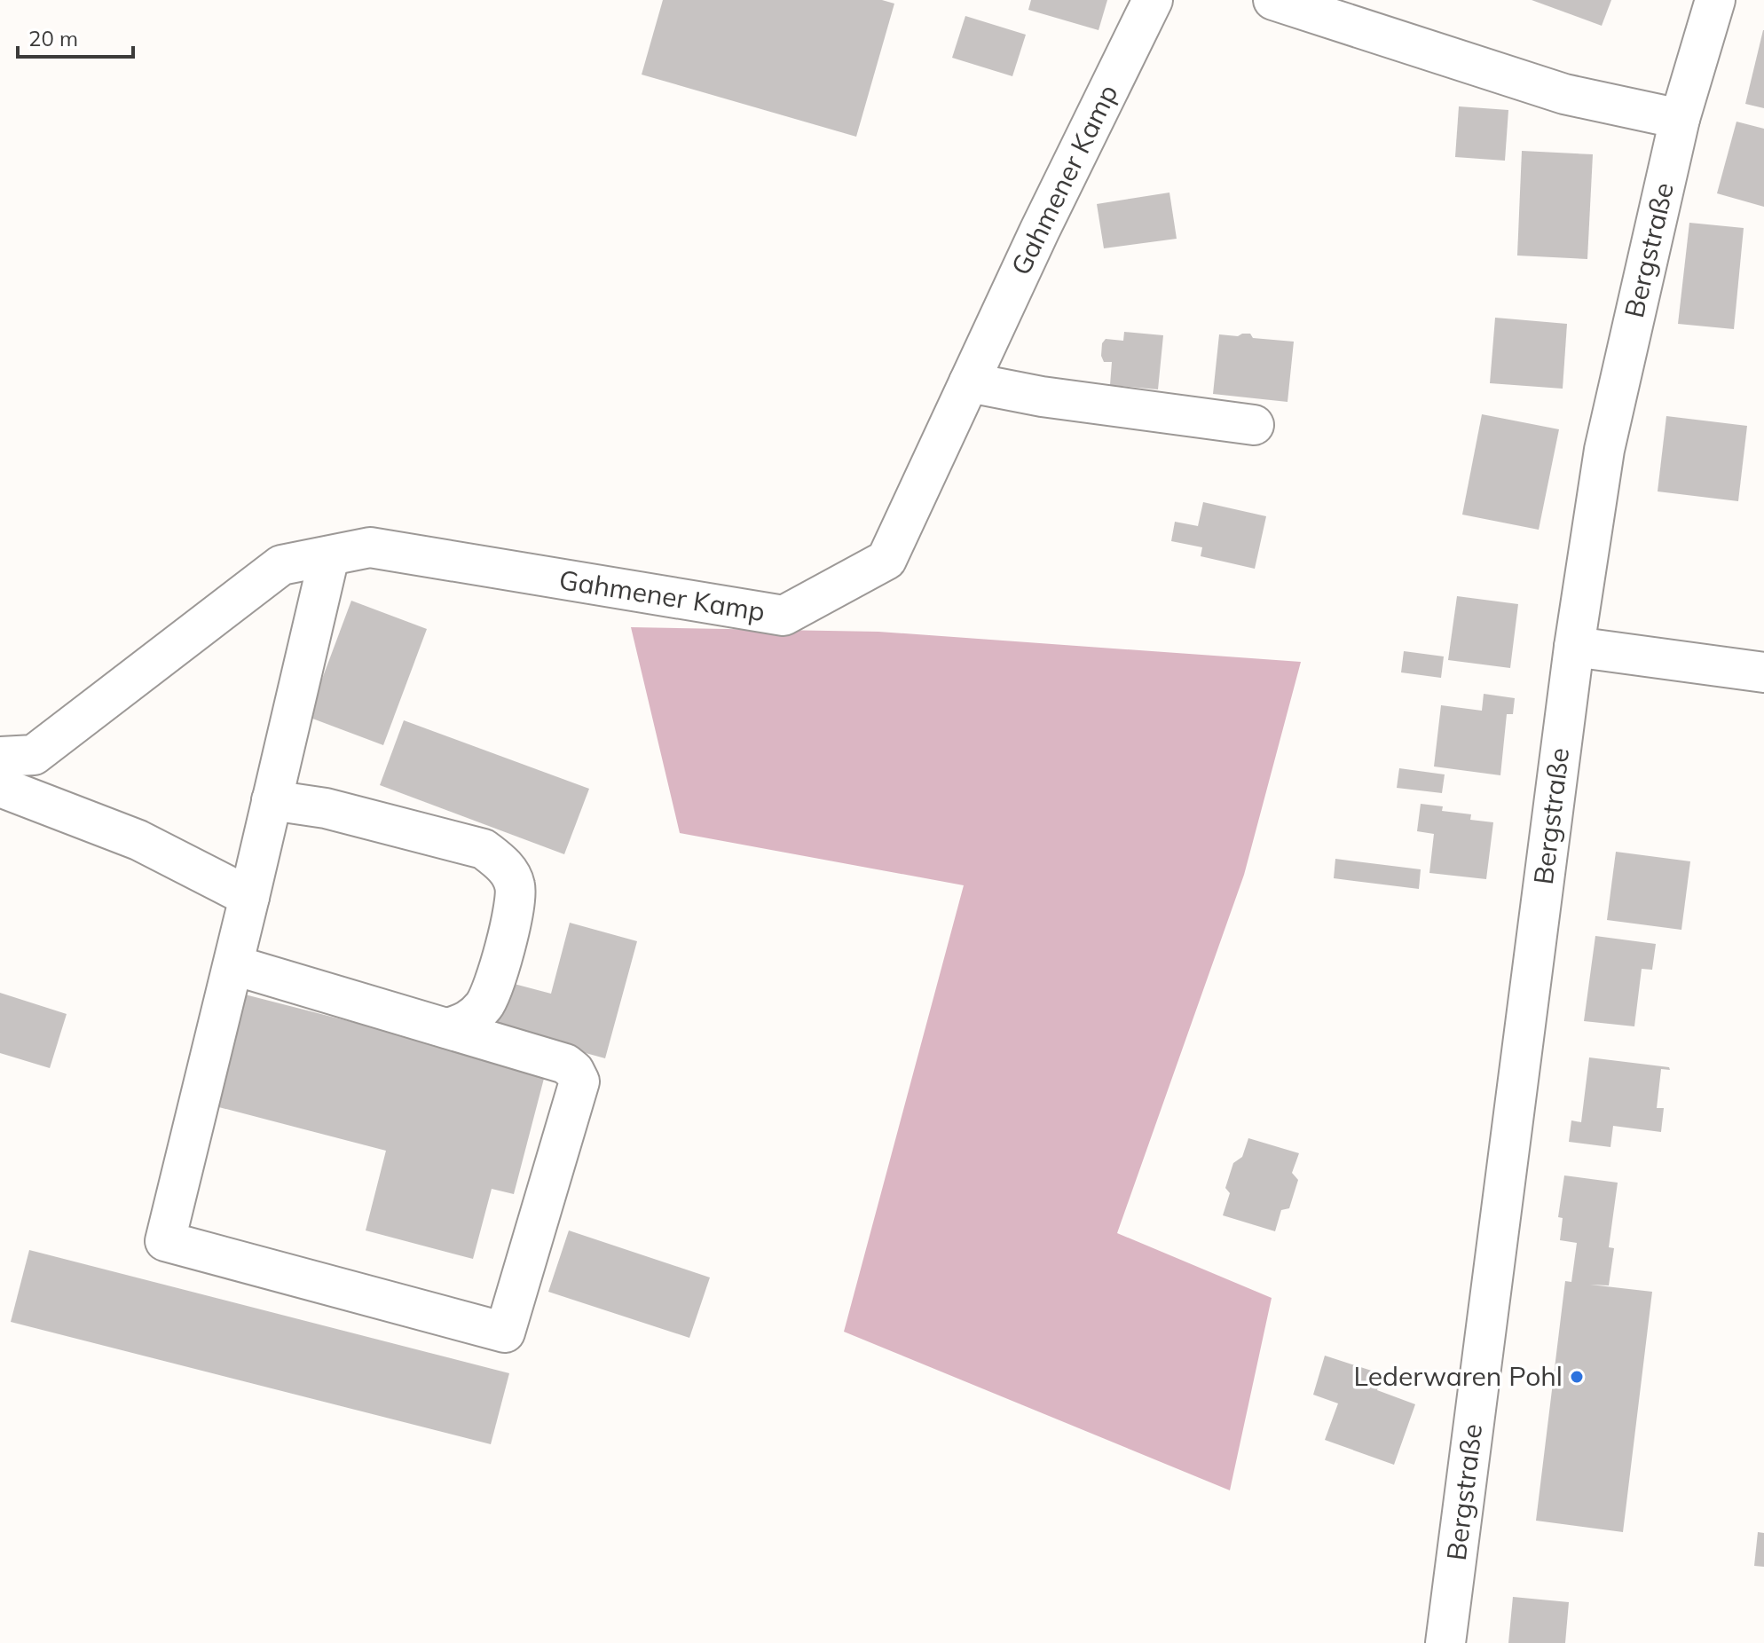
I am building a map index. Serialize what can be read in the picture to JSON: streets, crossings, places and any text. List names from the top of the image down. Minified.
{"streets":{"street":["Gahmener Kamp","Bergstraße"]},"places":["Lederwaren Pohl"],"scale_bar":"20 m"}
